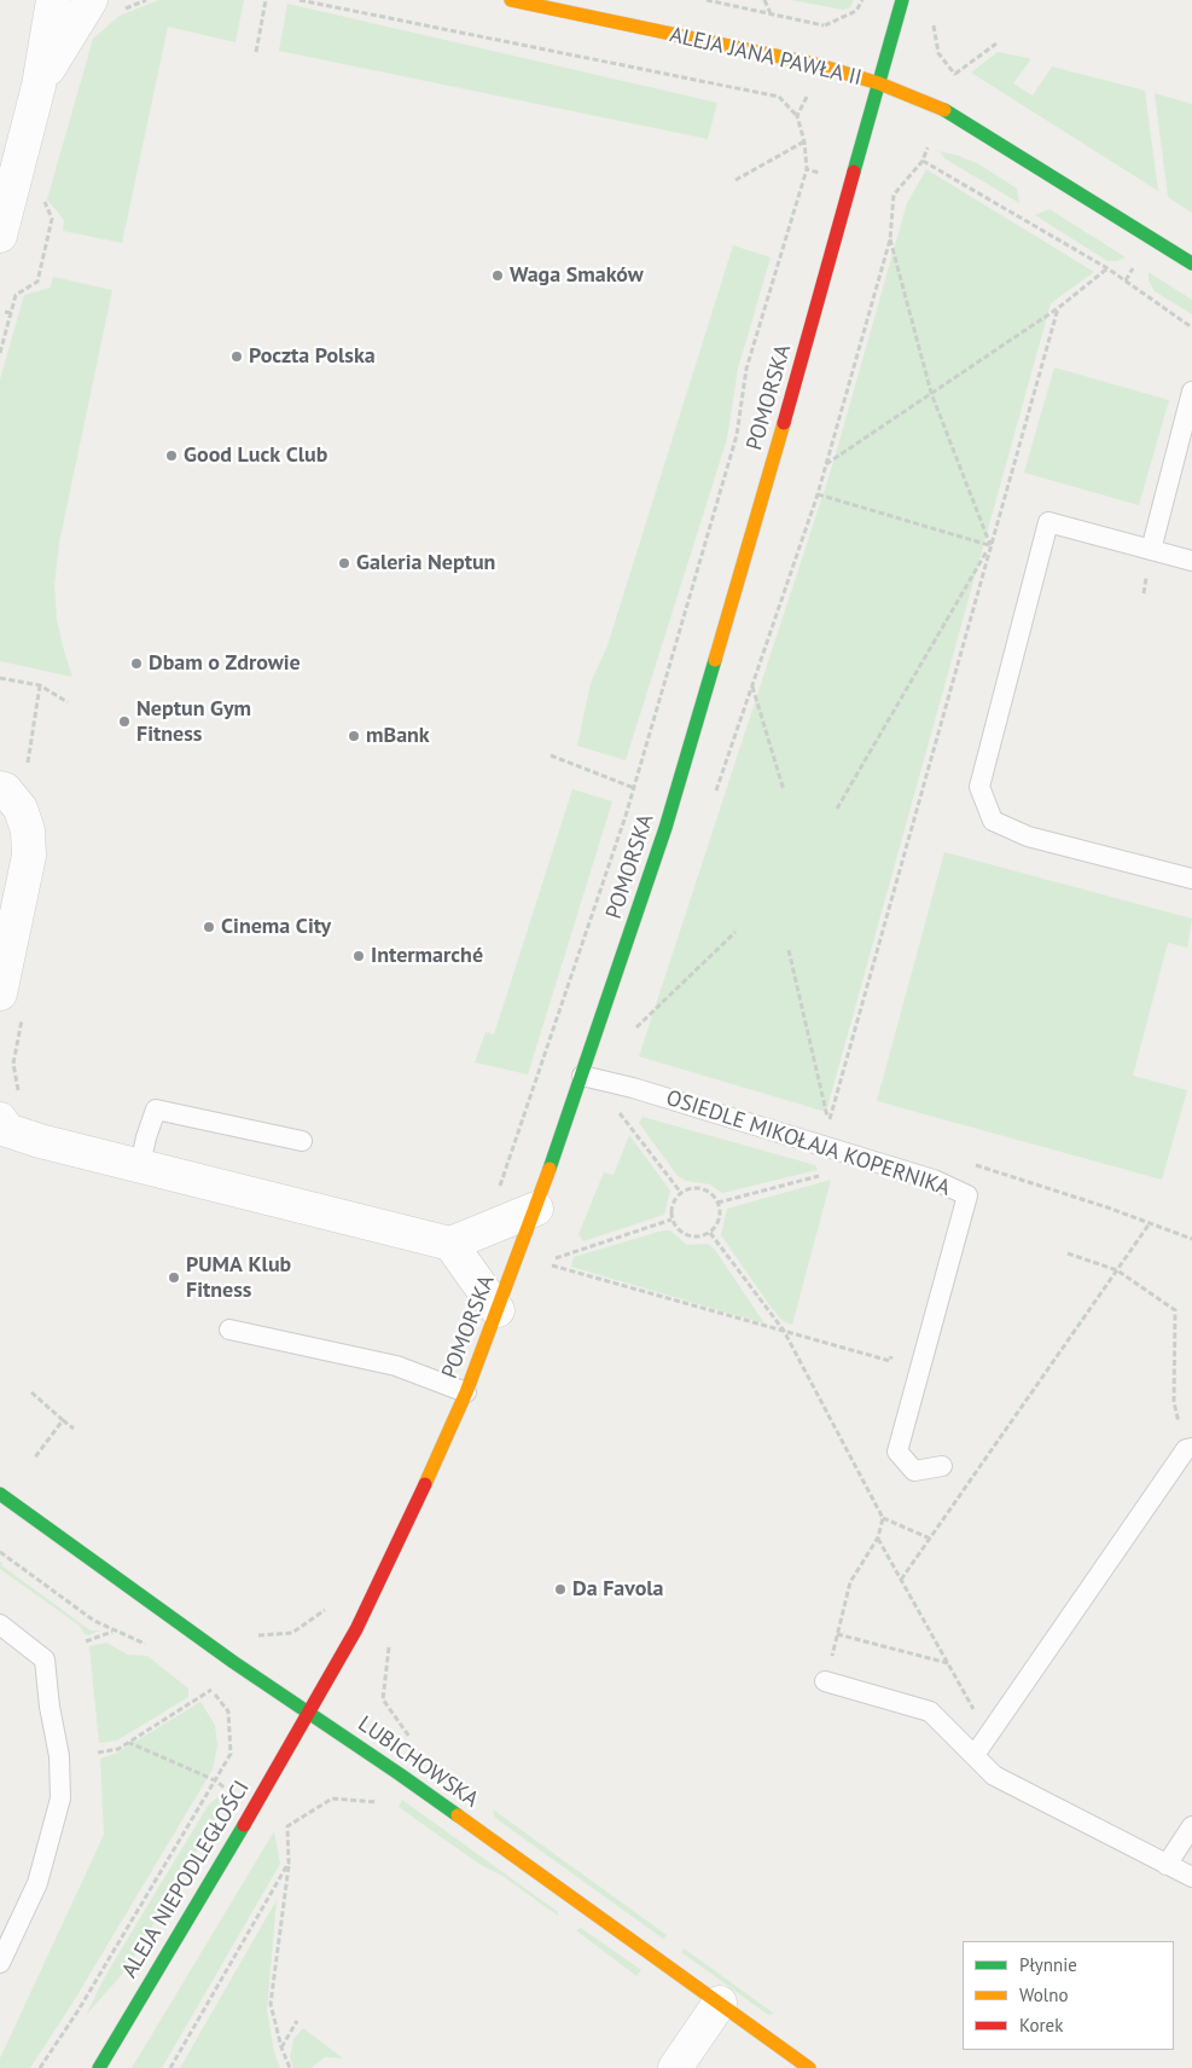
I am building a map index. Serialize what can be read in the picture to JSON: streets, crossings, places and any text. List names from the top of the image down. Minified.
{"streets":{"street":["ALEJA JANA PAWŁA II","POMORSKA","LUBICHOWSKA","ALEJA NIEPODLEGŁOŚCI"],"lane":["OSIEDLE MIKOŁAJA KOPERNIKA"]},"crossings":[["ALEJA JANA PAWŁA II","POMORSKA"],["POMORSKA","OSIEDLE MIKOŁAJA KOPERNIKA"],["POMORSKA","LUBICHOWSKA"],["POMORSKA","ALEJA NIEPODLEGŁOŚCI"],["LUBICHOWSKA","ALEJA NIEPODLEGŁOŚCI"]],"places":["Waga Smaków","Poczta Polska","Good Luck Club","Galeria Neptun","Dbam o Zdrowie","Neptun Gym Fitness","mBank","Cinema City","Intermarché","PUMA Klub Fitness","Da Favola"],"legend":["Płynnie","Wolno","Korek"]}
